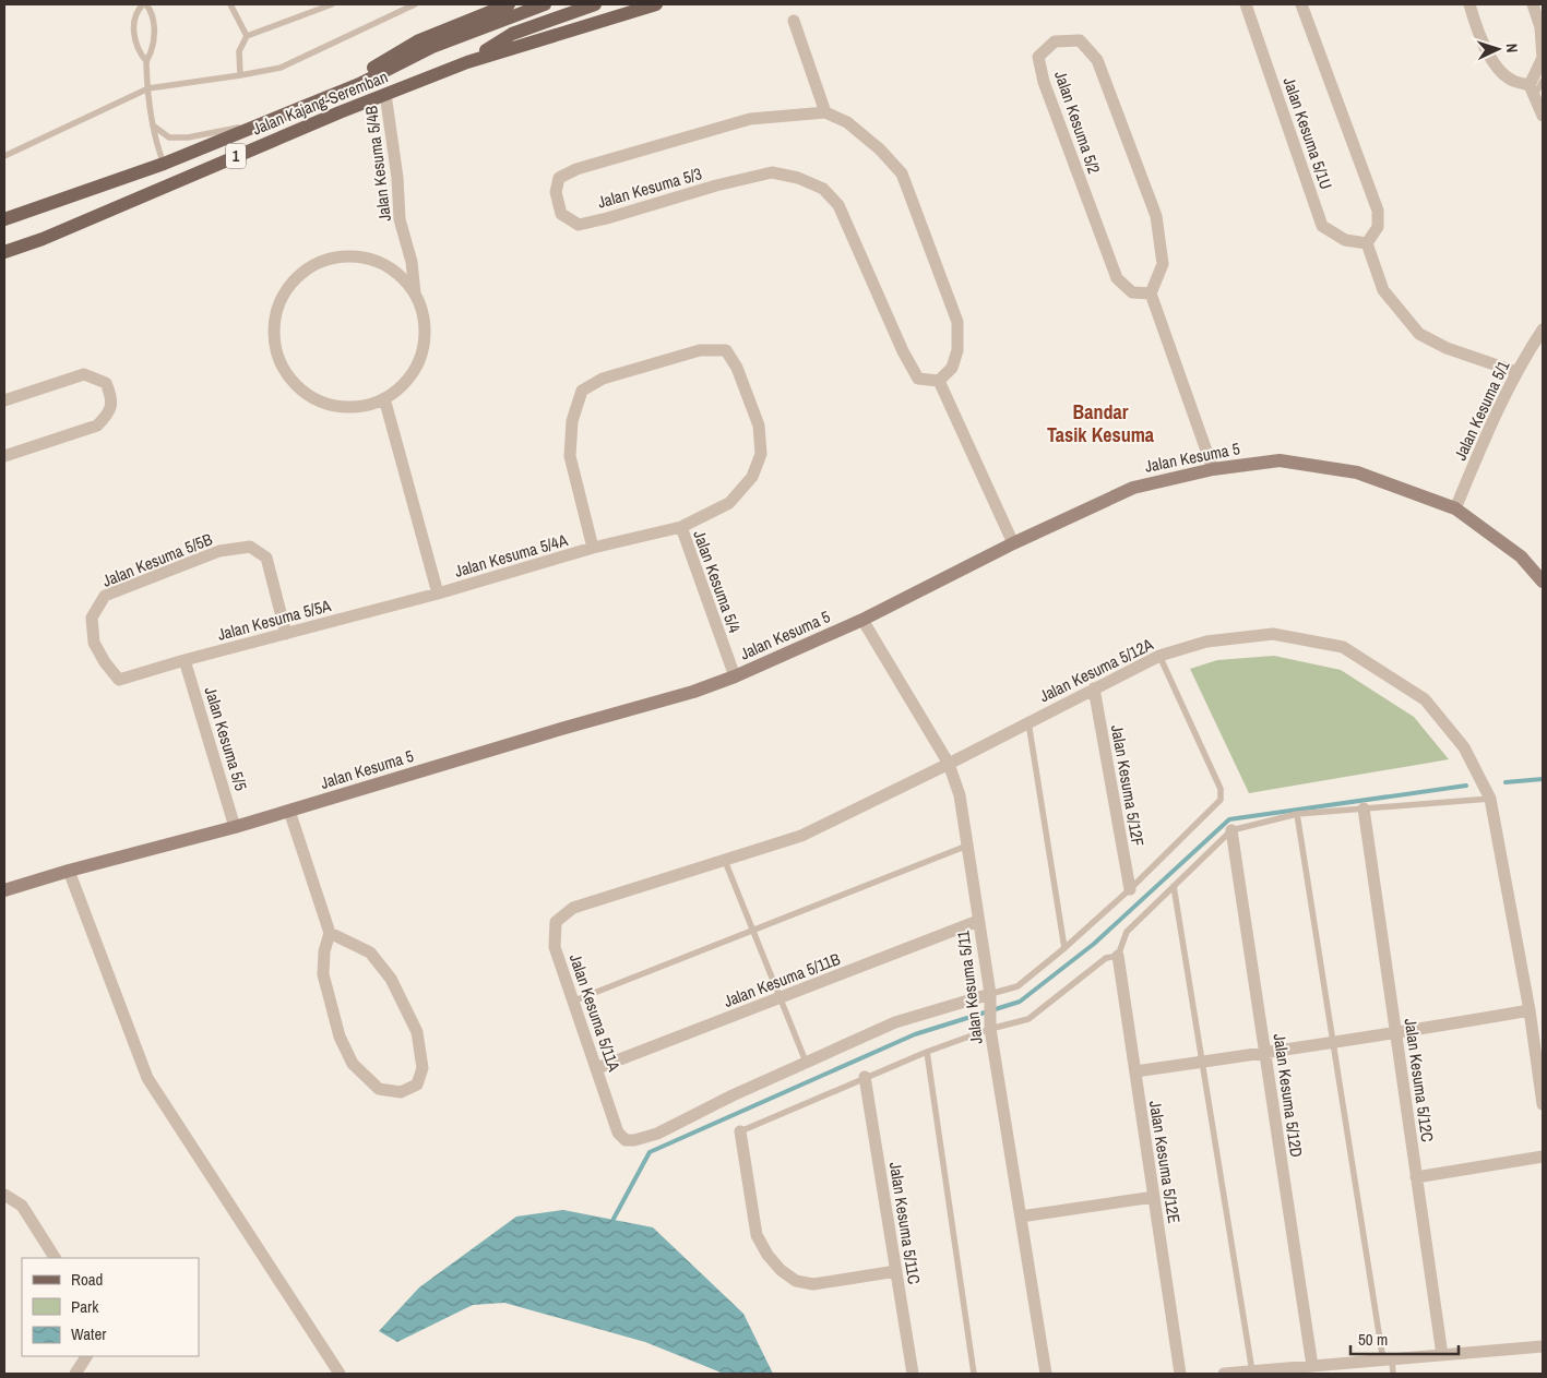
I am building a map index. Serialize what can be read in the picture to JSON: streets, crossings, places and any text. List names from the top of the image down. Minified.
{"streets":{"main road":["Jalan Kajang-Seremban","1"],"street":["Jalan Kesuma 5/2","Jalan Kesuma 5/1U","Jalan Kesuma 5/4B","Jalan Kesuma 5/3","Jalan Kesuma 5/1","Jalan Kesuma 5","Jalan Kesuma 5/4A","Jalan Kesuma 5/5B","Jalan Kesuma 5/4","Jalan Kesuma 5/5A","Jalan Kesuma 5/12A","Jalan Kesuma 5/5","Jalan Kesuma 5/12F","Jalan Kesuma 5/11B","Jalan Kesuma 5/11","Jalan Kesuma 5/11A","Jalan Kesuma 5/12C","Jalan Kesuma 5/12D","Jalan Kesuma 5/12E","Jalan Kesuma 5/11C"]},"crossings":[["Jalan Kajang-Seremban","Jalan Kesuma 5/4B"],["Jalan Kesuma 5/1","Jalan Kesuma 5"],["Jalan Kesuma 5","Jalan Kesuma 5/4"],["Jalan Kesuma 5","Jalan Kesuma 5/5"],["Jalan Kesuma 5","Jalan Kesuma 5/11"],["Jalan Kesuma 5/4A","Jalan Kesuma 5/4"],["Jalan Kesuma 5/4A","Jalan Kesuma 5/5A"],["Jalan Kesuma 5/5B","Jalan Kesuma 5/5A"],["Jalan Kesuma 5/5A","Jalan Kesuma 5/5"],["Jalan Kesuma 5/12A","Jalan Kesuma 5/12F"],["Jalan Kesuma 5/12A","Jalan Kesuma 5/11"],["Jalan Kesuma 5/12A","Jalan Kesuma 5/11A"],["Jalan Kesuma 5/11B","Jalan Kesuma 5/11"],["Jalan Kesuma 5/11B","Jalan Kesuma 5/11A"],["Jalan Kesuma 5/11","Jalan Kesuma 5/11A"]],"districts":["Bandar Tasik Kesuma"],"legend":["Road","Park","Water"],"scale_bar":"50 m","north":"right"}
